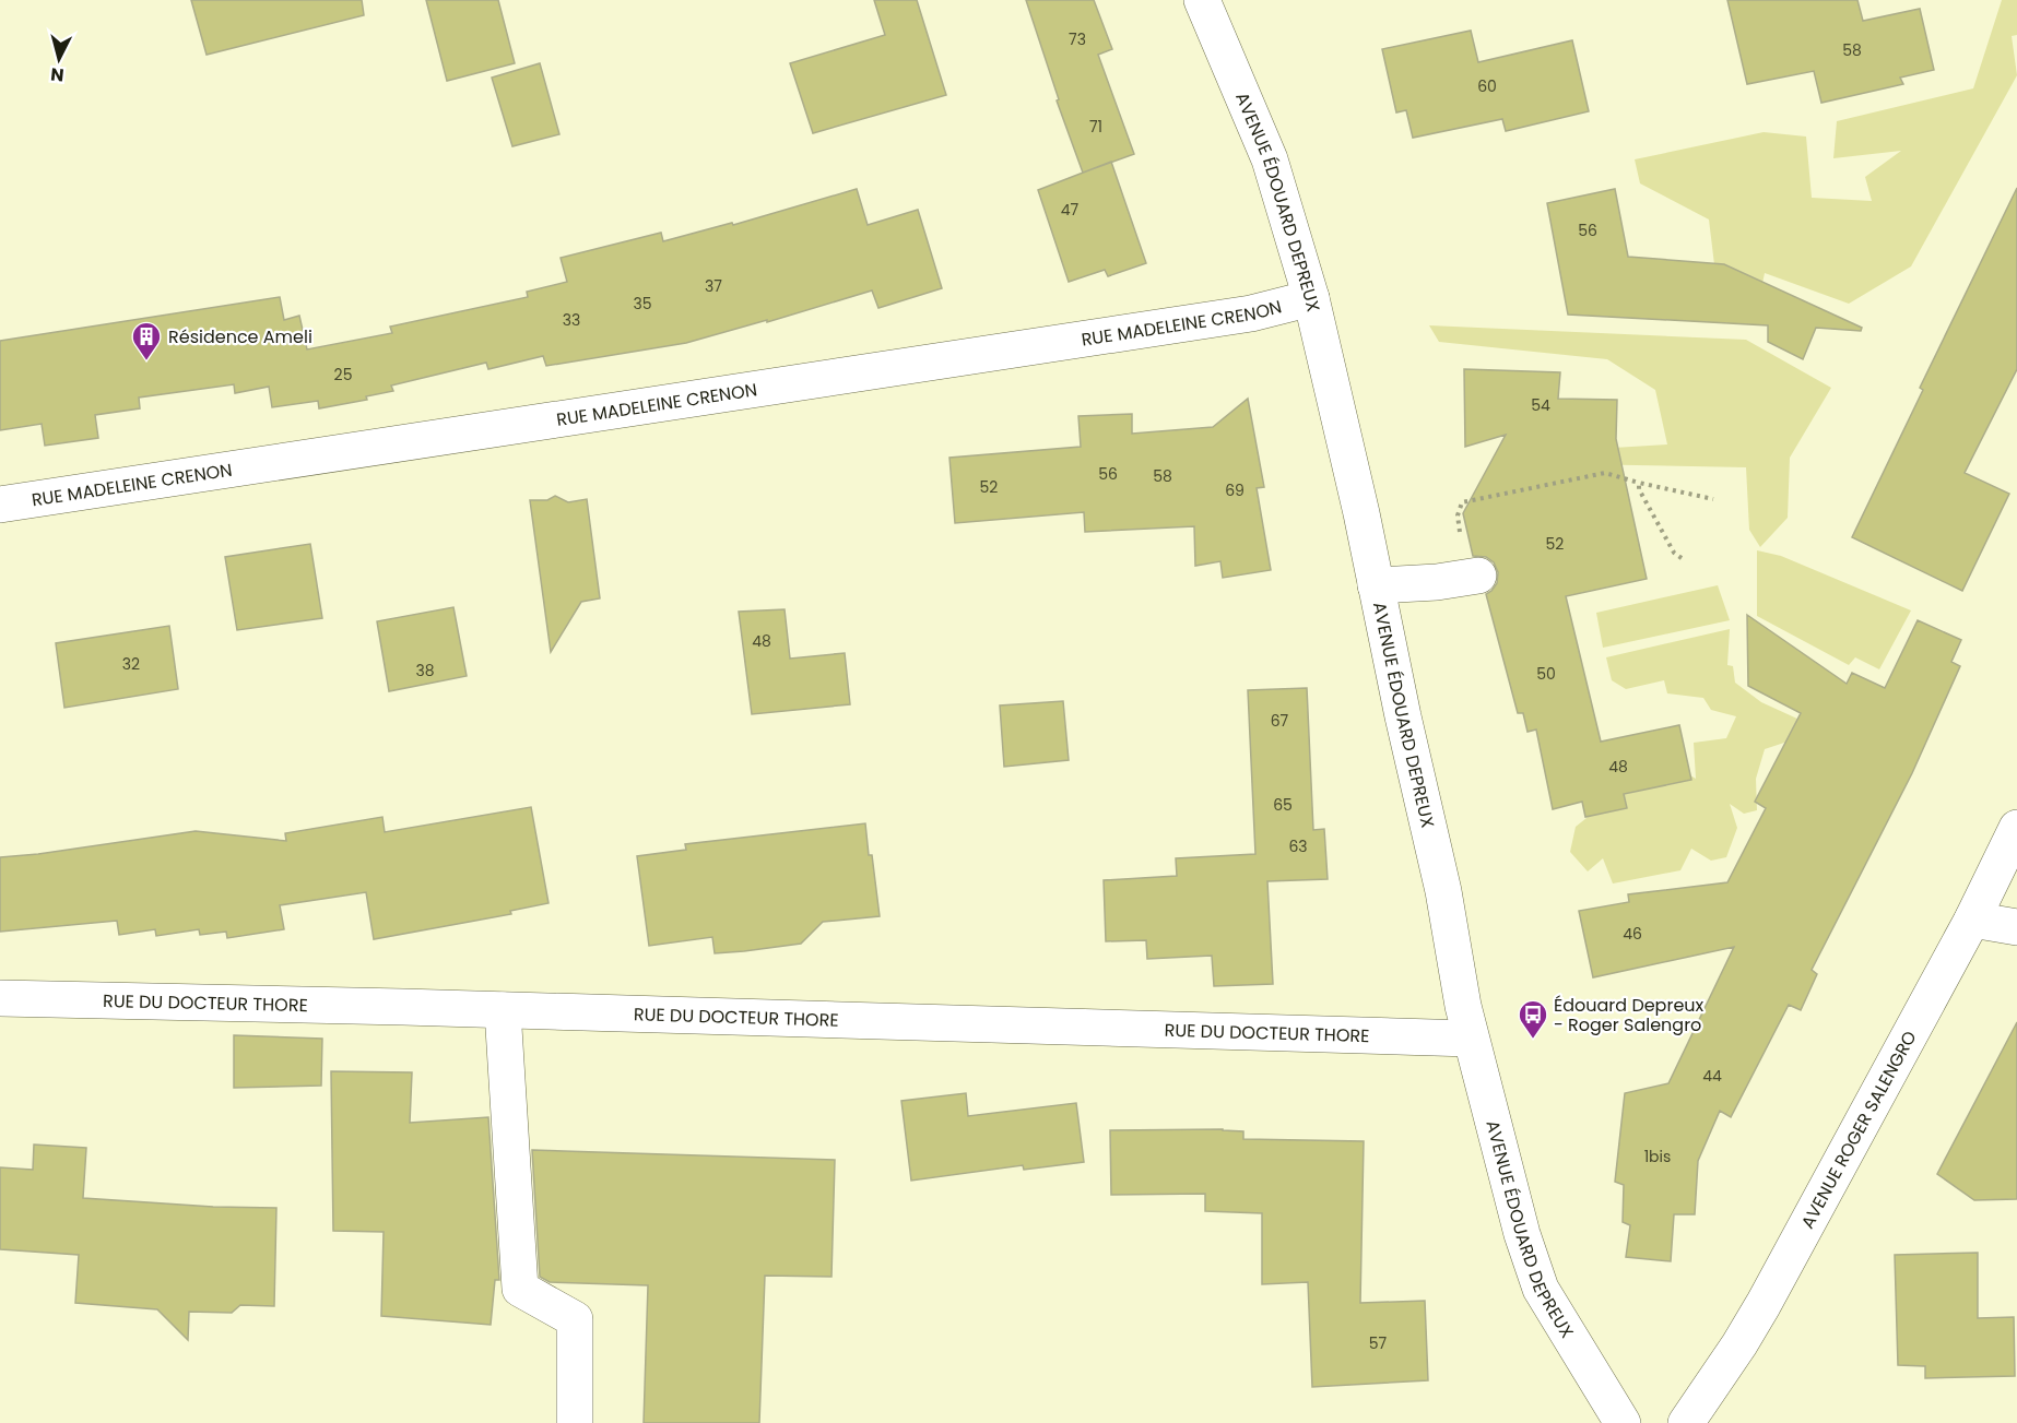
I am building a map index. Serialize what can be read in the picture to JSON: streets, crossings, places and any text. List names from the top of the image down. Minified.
{"streets":{"street":["AVENUE ÉDOUARD DEPREUX","RUE MADELEINE CRENON","RUE DU DOCTEUR THORE","AVENUE ROGER SALENGRO"]},"crossings":[["AVENUE ÉDOUARD DEPREUX","RUE MADELEINE CRENON"],["AVENUE ÉDOUARD DEPREUX","RUE DU DOCTEUR THORE"]],"places":{"building":["Résidence Ameli"],"bus stop":["Édouard Depreux - Roger Salengro"]},"house_numbers":["73","58","60","71","47","56","37","35","33","25","54","56","58","52","69","52","48","32","38","50","67","48","65","63","46","44","1bis","57"],"north":"bottom"}
